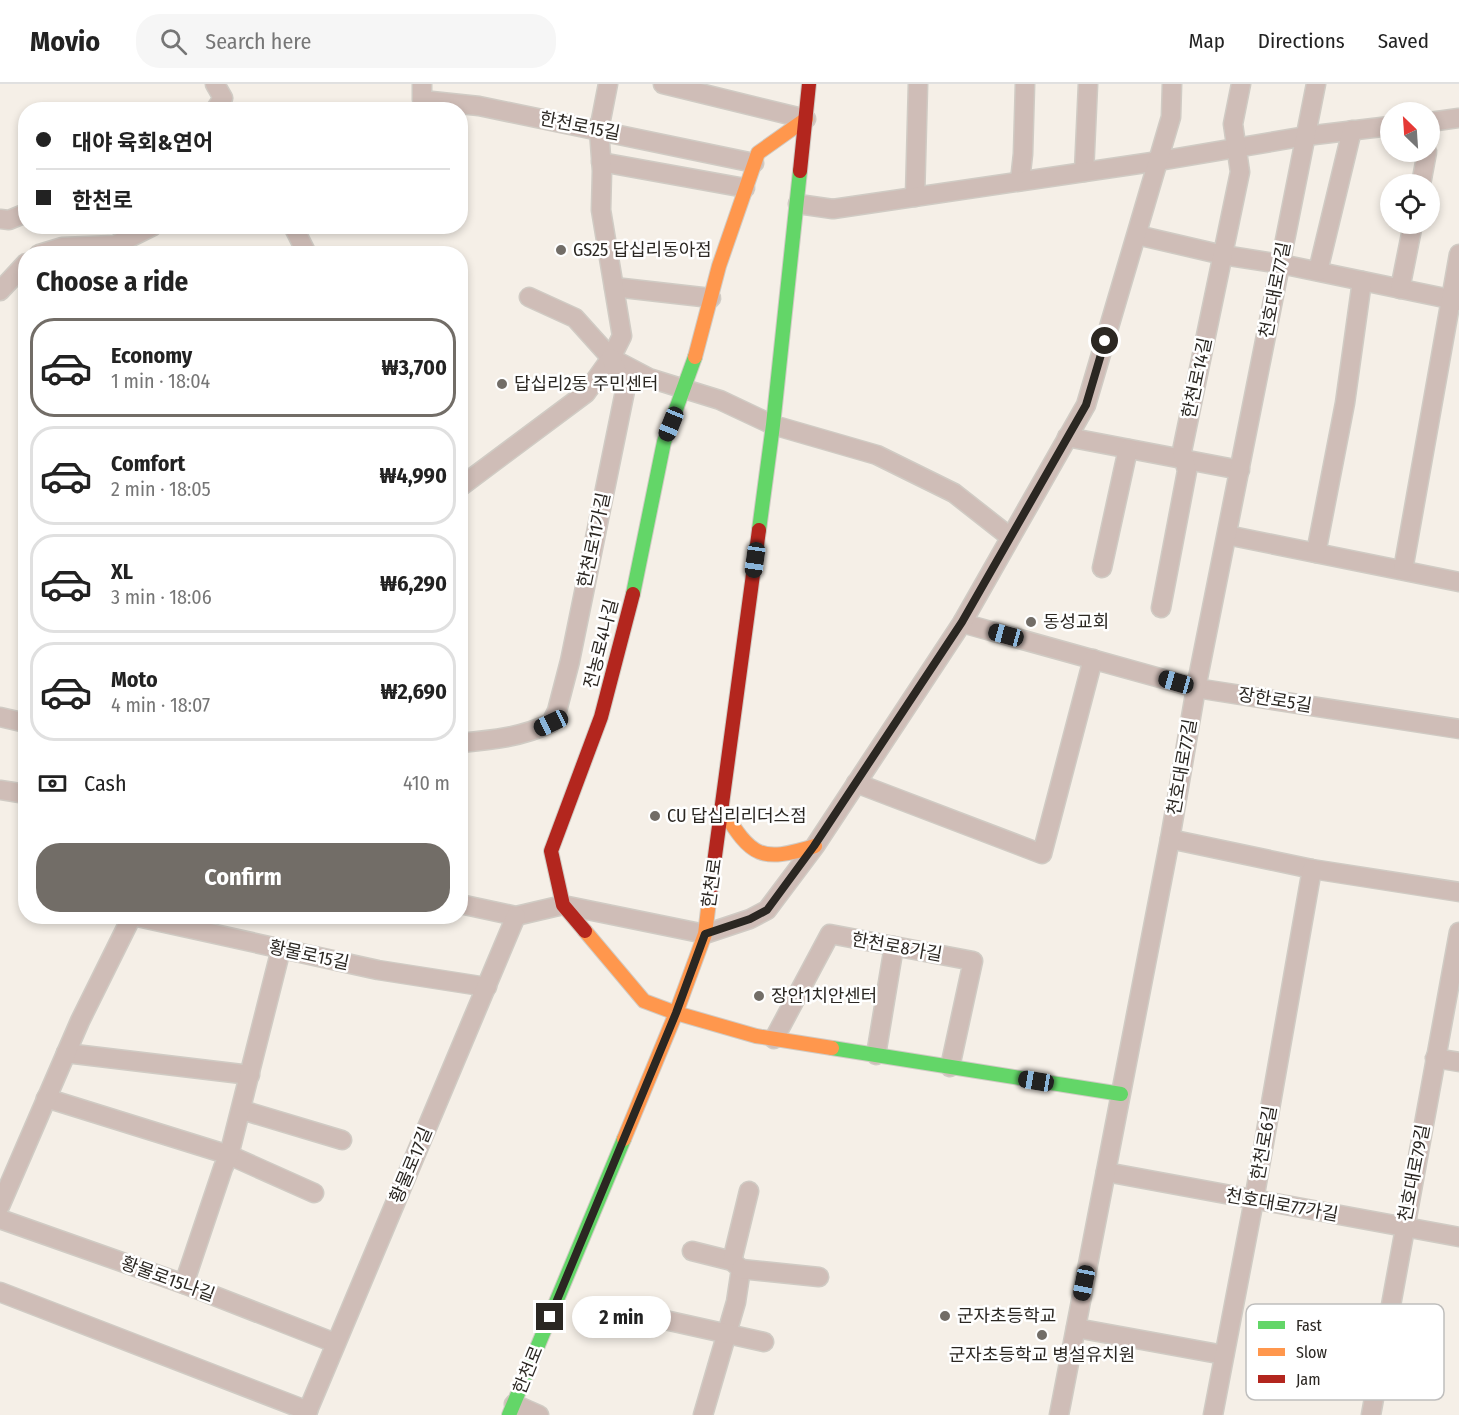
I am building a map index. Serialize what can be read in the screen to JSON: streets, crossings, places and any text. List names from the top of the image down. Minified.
{"streets":{"main road":["전농로4나길","한천로"],"street":["한천로15길","천호대로77길","한천로14길","한천로11가길","장한로5길","한천로8가길","황물로15길","한천로6길","황물로17길","천호대로79길","천호대로77가길","황물로15나길"]},"crossings":[["한천로15길","전농로4나길"],["천호대로77길","장한로5길"],["천호대로77길","천호대로77가길"],["황물로15길","황물로17길"],["한천로6길","천호대로77가길"],["황물로17길","황물로15나길"],["천호대로79길","천호대로77가길"]],"places":["GS25 답십리동아점","답십리2동 주민센터","동성교회","CU 답십리리더스점","장안1치안센터","군자초등학교","군자초등학교 병설유치원"],"legend":["Fast","Slow","Jam"],"north":"top left","page":{"header":"Movio","search":"Search here","nav":["Map","Directions","Saved"],"banner":["대야 육회&연어","한천로"],"heading":"Choose a ride","list":[{"name":"Economy","note":"1 min · 18:04","value":"₩3,700"},{"name":"Comfort","note":"2 min · 18:05","value":"₩4,990"},{"name":"XL","note":"3 min · 18:06","value":"₩6,290"},{"name":"Moto","note":"4 min · 18:07","value":"₩2,690"}],"pay":["Cash","410 m"],"buttons":"Confirm","bubble":"2 min"}}
